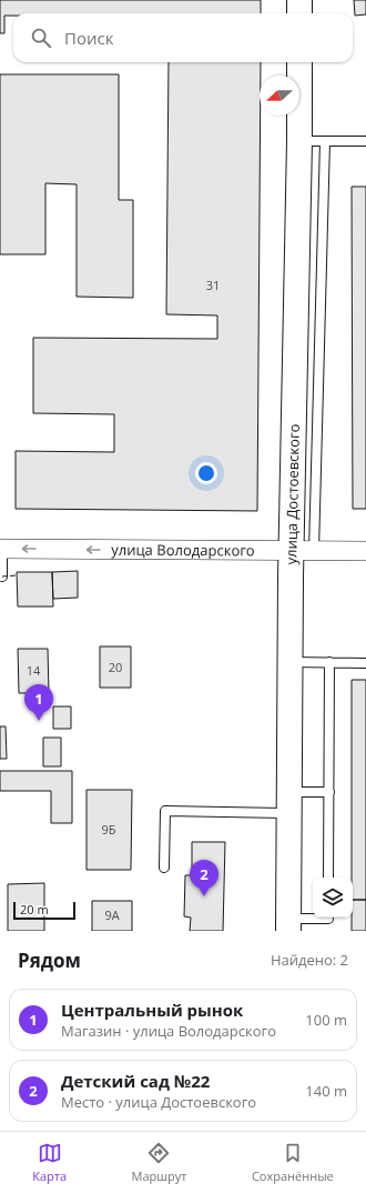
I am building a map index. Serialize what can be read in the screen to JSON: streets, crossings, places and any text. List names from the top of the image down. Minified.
{"streets":{"street":["улица Достоевского","улица Володарского"]},"crossings":[["улица Достоевского","улица Володарского"]],"one_way":["улица Володарского"],"house_numbers":["31","20","14","9Б","9А"],"scale_bar":"20 m","north":"left","page":{"search":"Поиск","pins":["1","2"],"scale":"20 m","heading":["Рядом","Найдено: 2"],"list":[{"mark":"1","name":"Центральный рынок","note":"Магазин · улица Володарского","value":"100 m"},{"mark":"2","name":"Детский сад №22","note":"Место · улица Достоевского","value":"140 m"}],"nav":["Карта","Маршрут","Сохранённые"]}}
